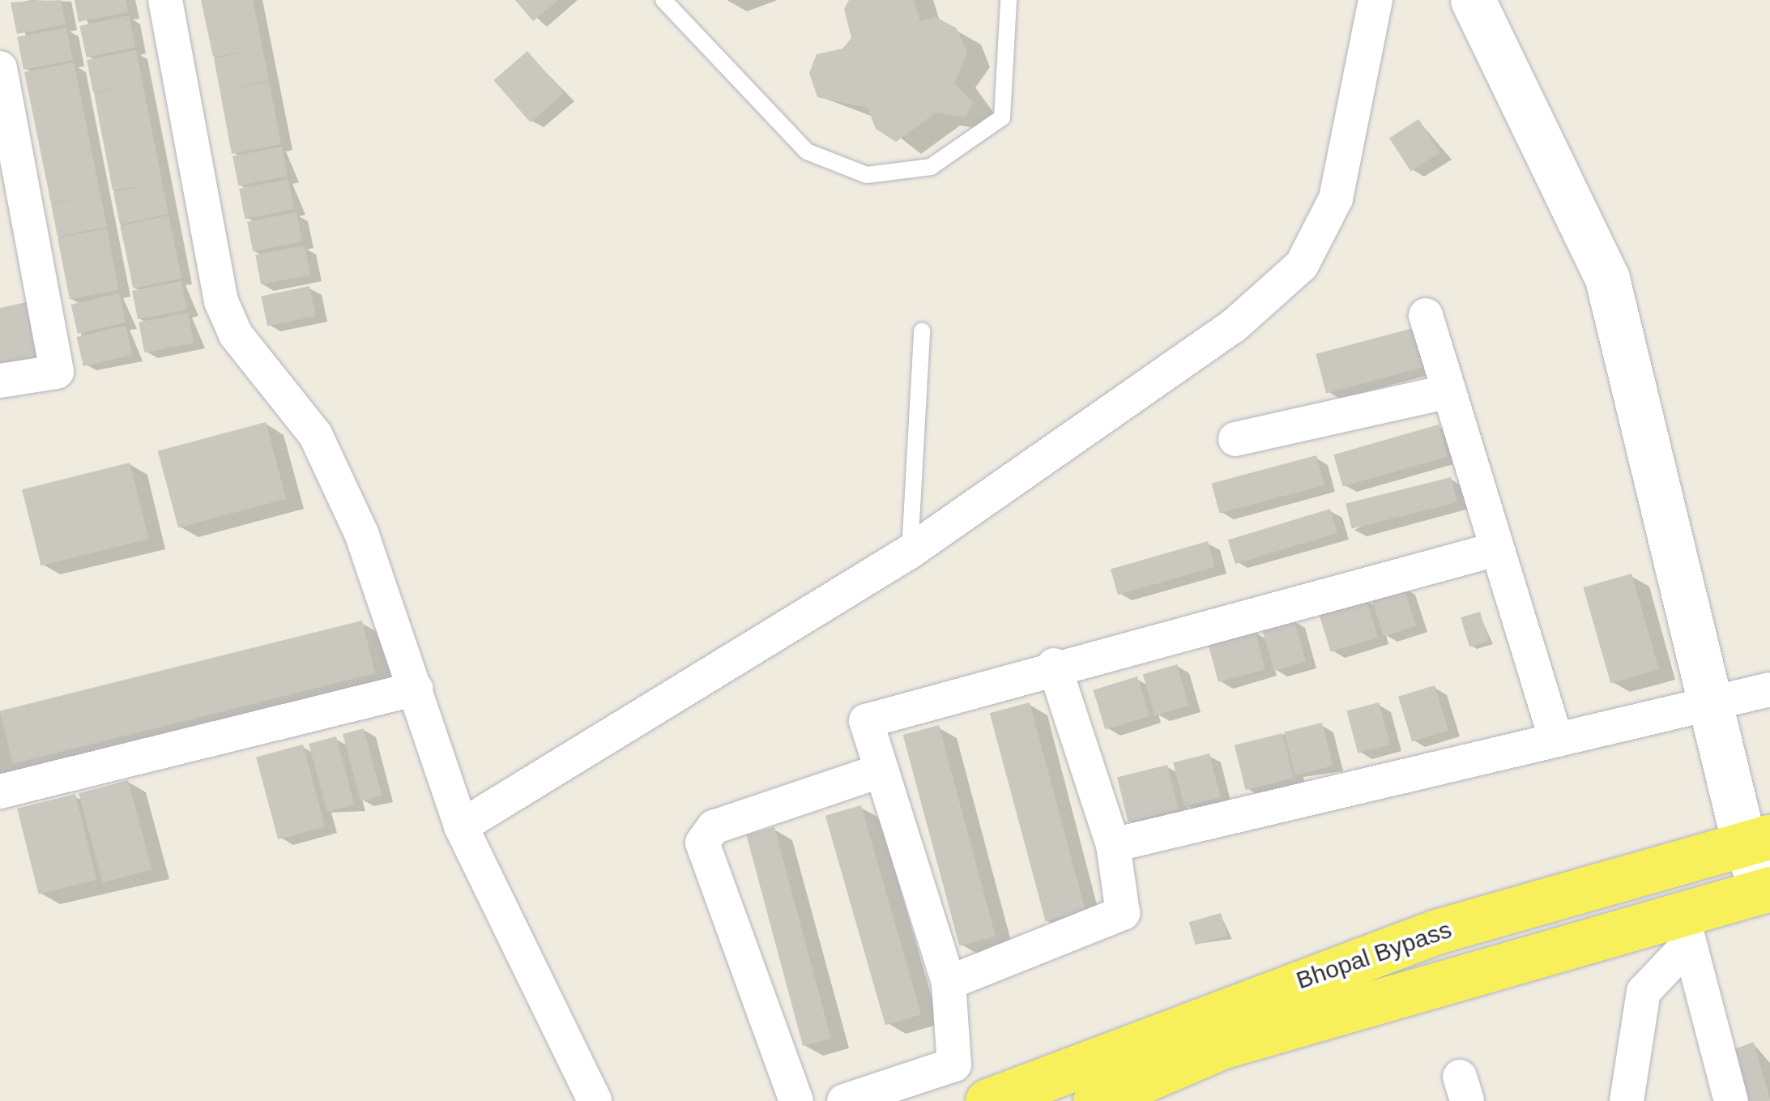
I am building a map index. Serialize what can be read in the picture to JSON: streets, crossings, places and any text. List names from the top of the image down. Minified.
{"streets":{"main road":["Bhopal Bypass"]}}
